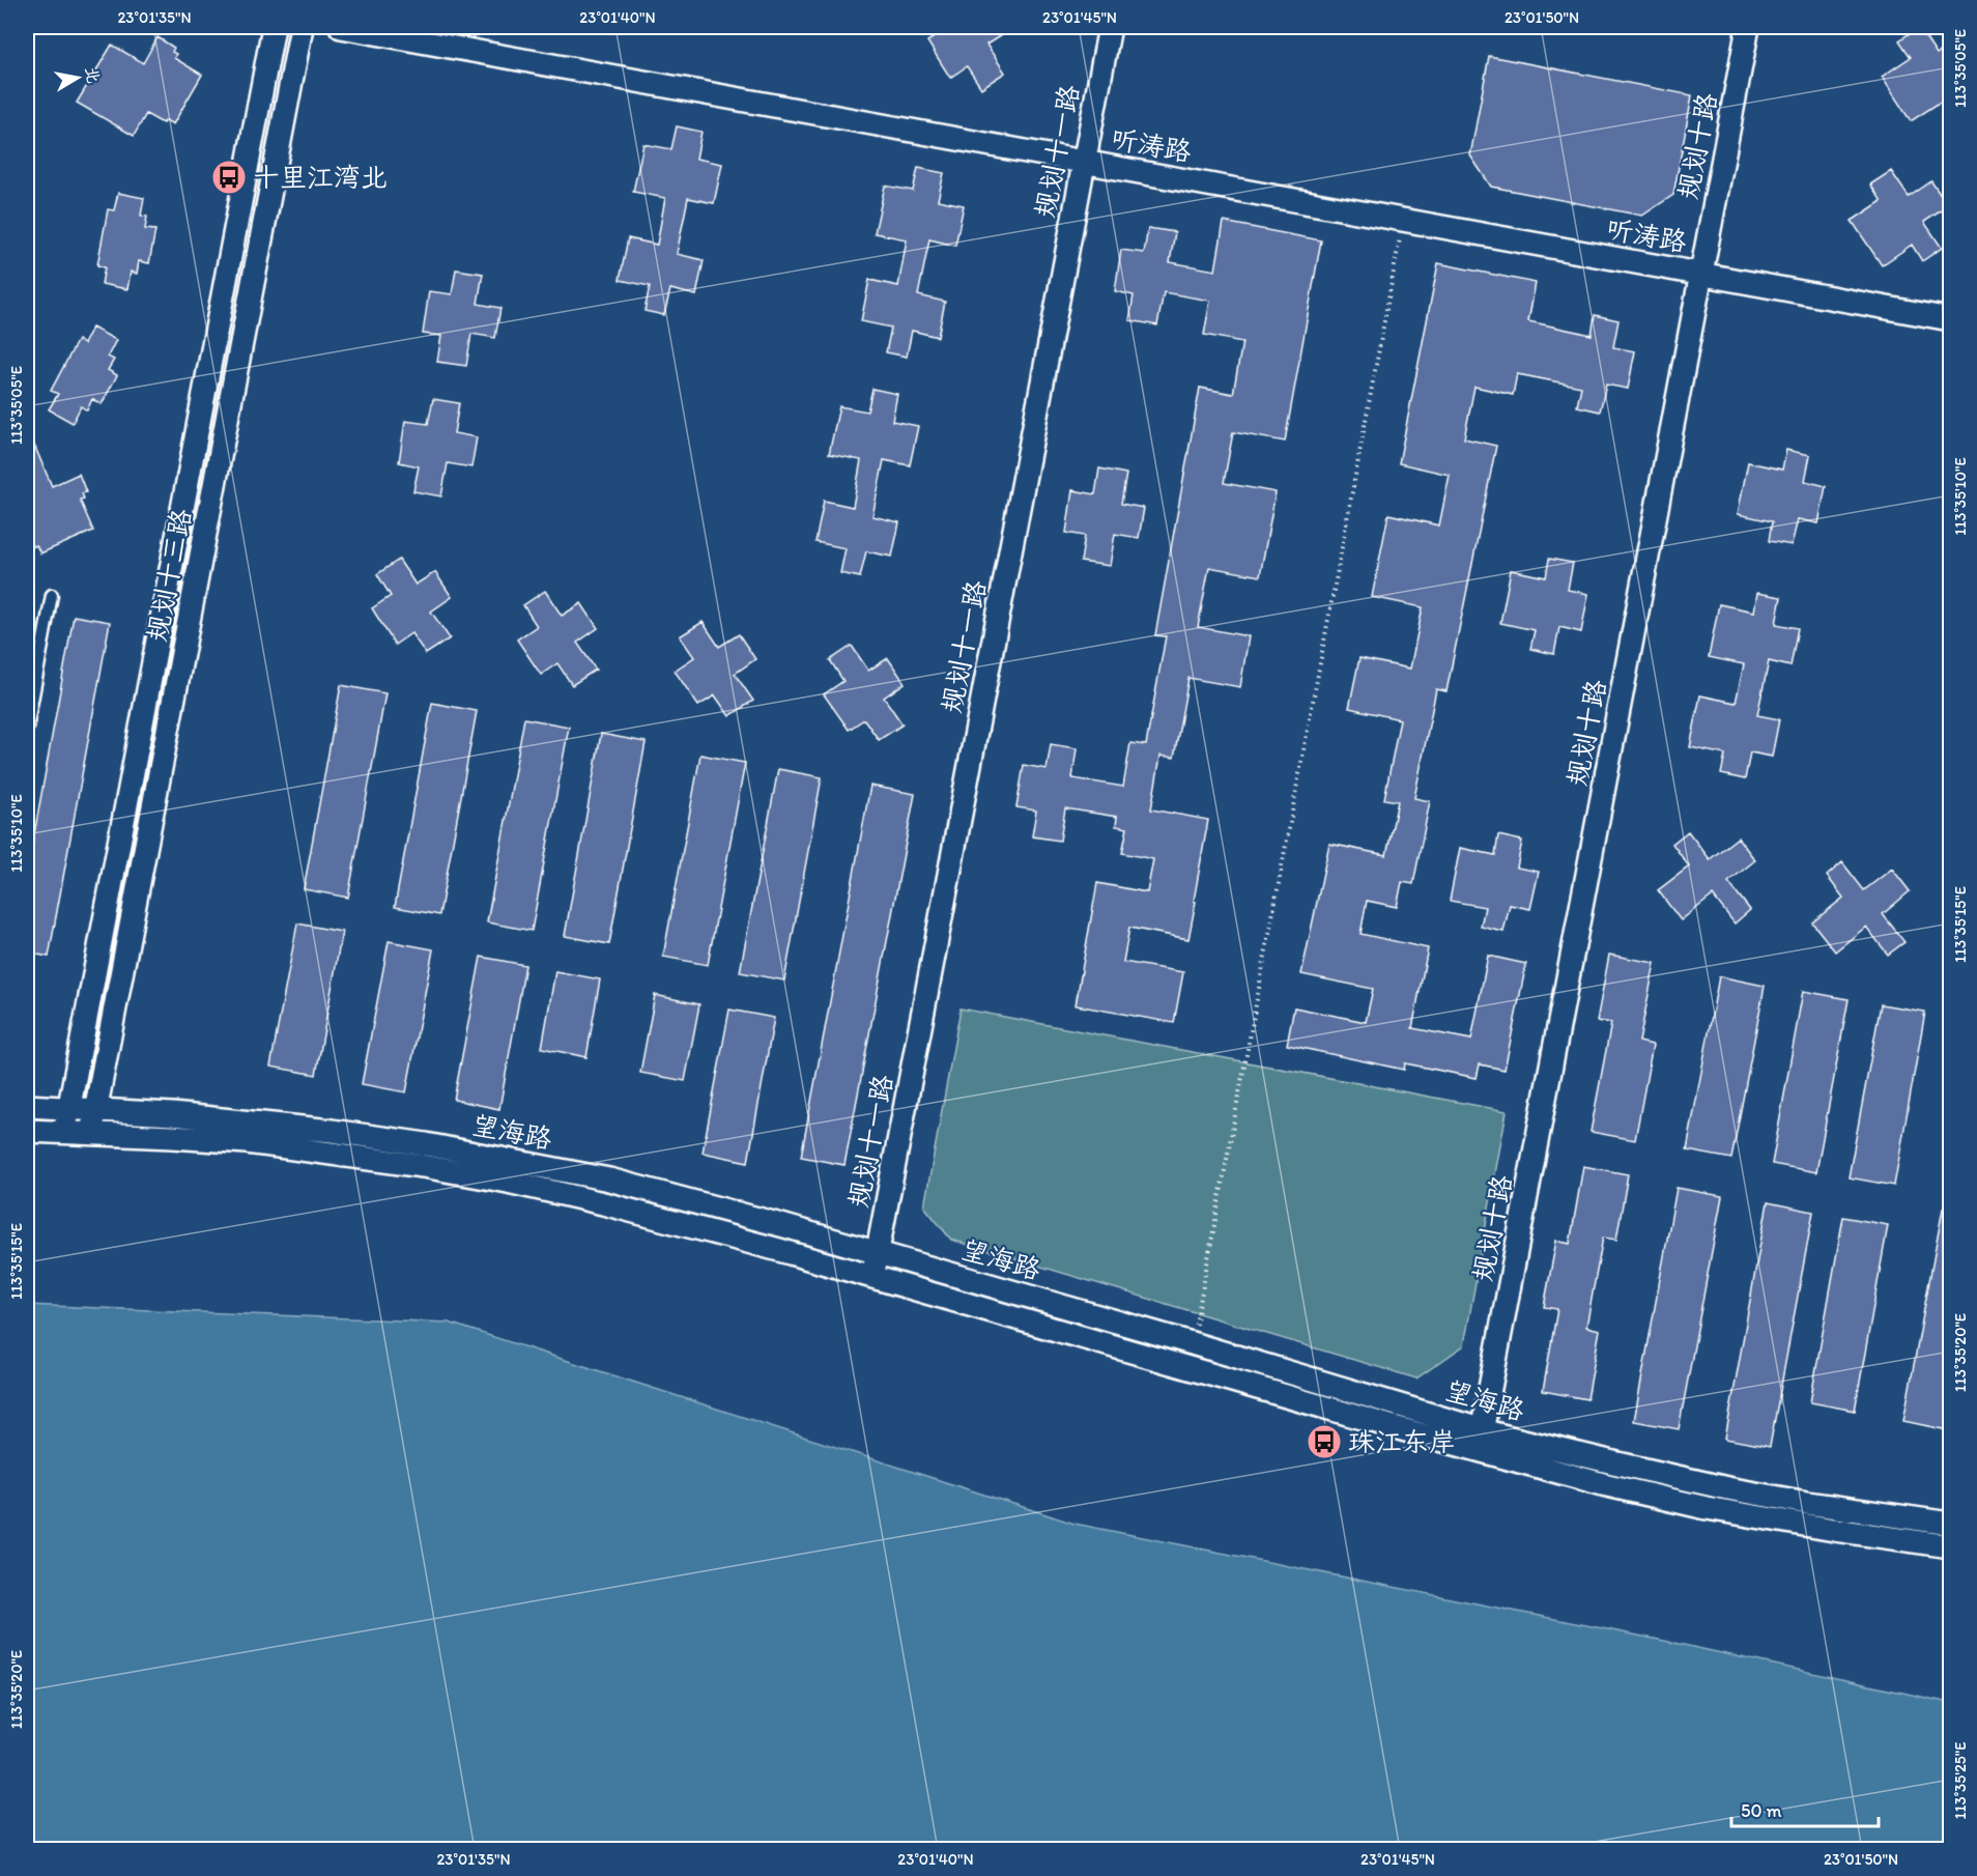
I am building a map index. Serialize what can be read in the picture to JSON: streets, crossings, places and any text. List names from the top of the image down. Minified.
{"streets":{"street":["听涛路","规划十路","规划十一路","规划十三路","望海路"]},"crossings":[["听涛路","规划十路"],["听涛路","规划十一路"],["规划十路","望海路"],["规划十一路","望海路"],["规划十三路","望海路"]],"places":{"bus stop":["十里江湾北","珠江东岸"]},"scale_bar":"50 m","north":"right","coordinates":["23°01'35\"N","23°01'40\"N","23°01'45\"N","23°01'50\"N","113°35'05\"E","113°35'10\"E","113°35'15\"E","113°35'20\"E","113°35'25\"E"]}
